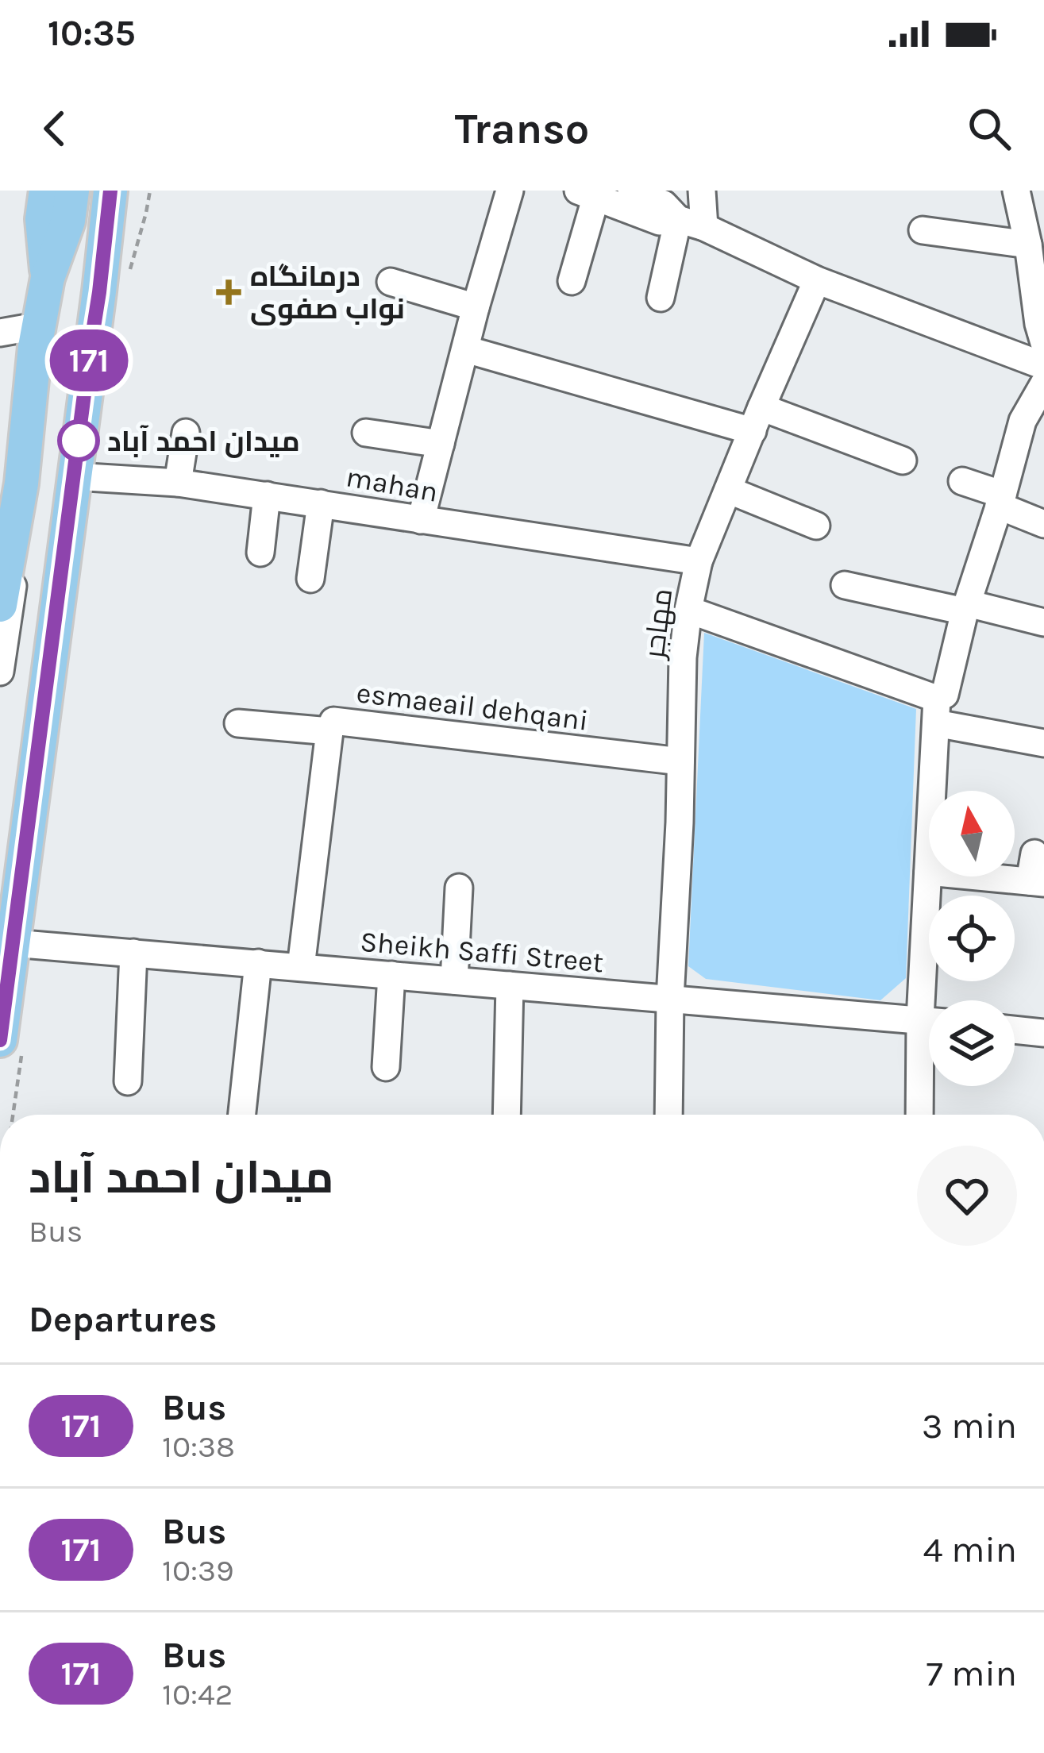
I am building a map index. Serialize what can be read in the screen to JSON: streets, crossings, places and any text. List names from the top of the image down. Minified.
{"streets":{"street":["mahan","مهاجر","esmaeail dehqani","Sheikh Saffi Street"]},"crossings":[["mahan","مهاجر"],["مهاجر","esmaeail dehqani"],["مهاجر","Sheikh Saffi Street"],["esmaeail dehqani","Sheikh Saffi Street"]],"places":{"health":["درمانگاه نواب صفوی"],"other":["میدان احمد آباد"]},"lines":["bus line 171"],"north":"top","page":{"status":"10:35","header":"Transo","on_map":"171","heading":[["میدان احمد آباد","Bus"],"Departures"],"list":[{"mark":"171","name":"Bus","note":"10:38","value":"3 min"},{"mark":"171","name":"Bus","note":"10:39","value":"4 min"},{"mark":"171","name":"Bus","note":"10:42","value":"7 min"}]}}
